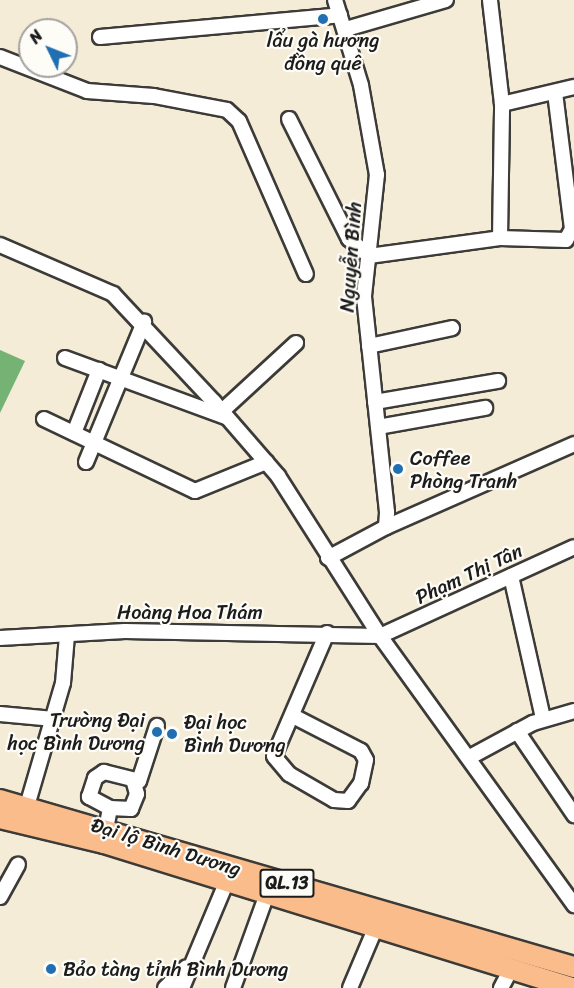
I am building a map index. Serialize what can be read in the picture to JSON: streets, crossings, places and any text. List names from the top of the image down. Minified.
{"streets":{"highway":["Đại lộ Bình Dương","QL.13"],"street":["Nguyễn Bình","Phạm Thị Tân","Hoàng Hoa Thám"]},"crossings":[["Phạm Thị Tân","Hoàng Hoa Thám"]],"places":["lẩu gà hương đồng quê","Coffee Phòng Tranh","Trường Đại học Bình Dương","Đại học Bình Dương","Bảo tàng tỉnh Bình Dương"],"north":"top left"}
